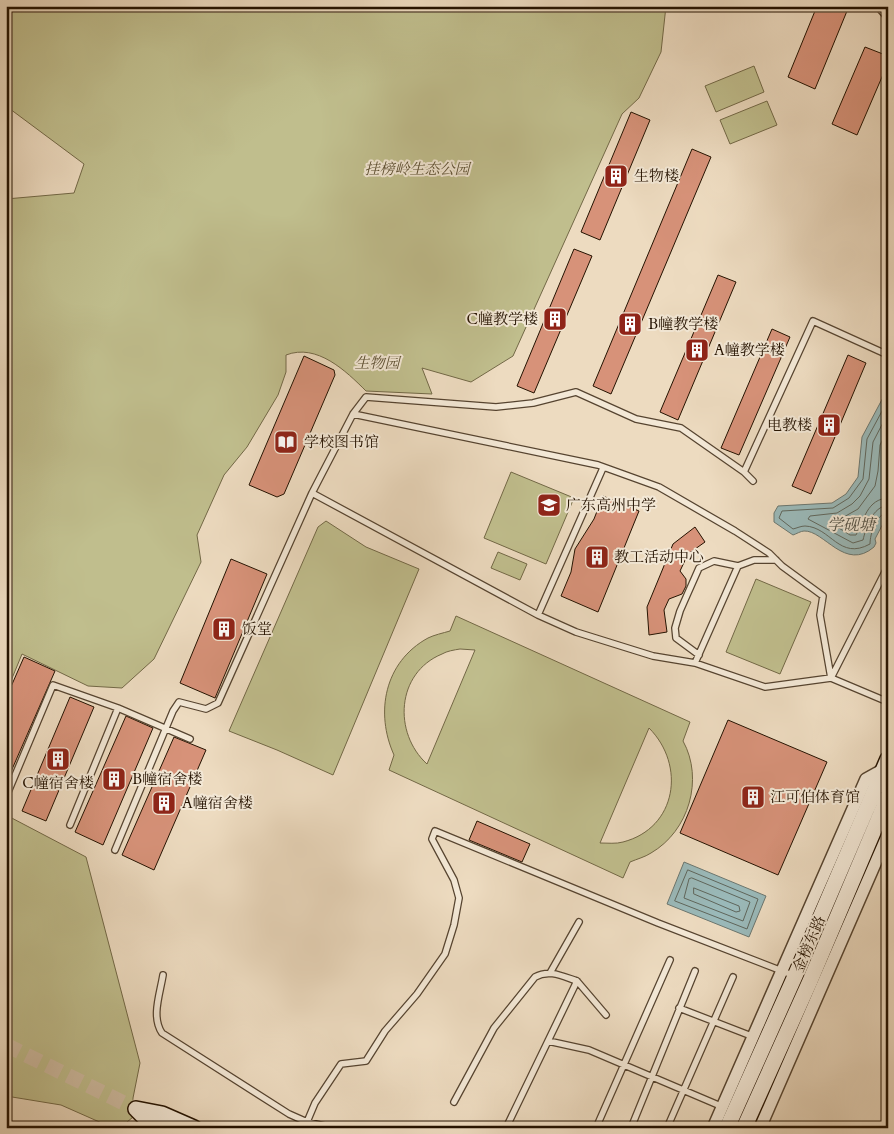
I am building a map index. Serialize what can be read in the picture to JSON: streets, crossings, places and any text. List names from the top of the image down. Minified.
{"streets":{"street":["金榜东路"]},"water":["学砚塘"],"parks":["挂榜岭生态公园","生物园"],"places":{"building":["生物楼","C幢教学楼","B幢教学楼","A幢教学楼","电教楼","教工活动中心","饭堂","C幢宿舍楼","B幢宿舍楼","江可伯体育馆","A幢宿舍楼"],"library":["学校图书馆"],"school or university":["广东高州中学"]}}
